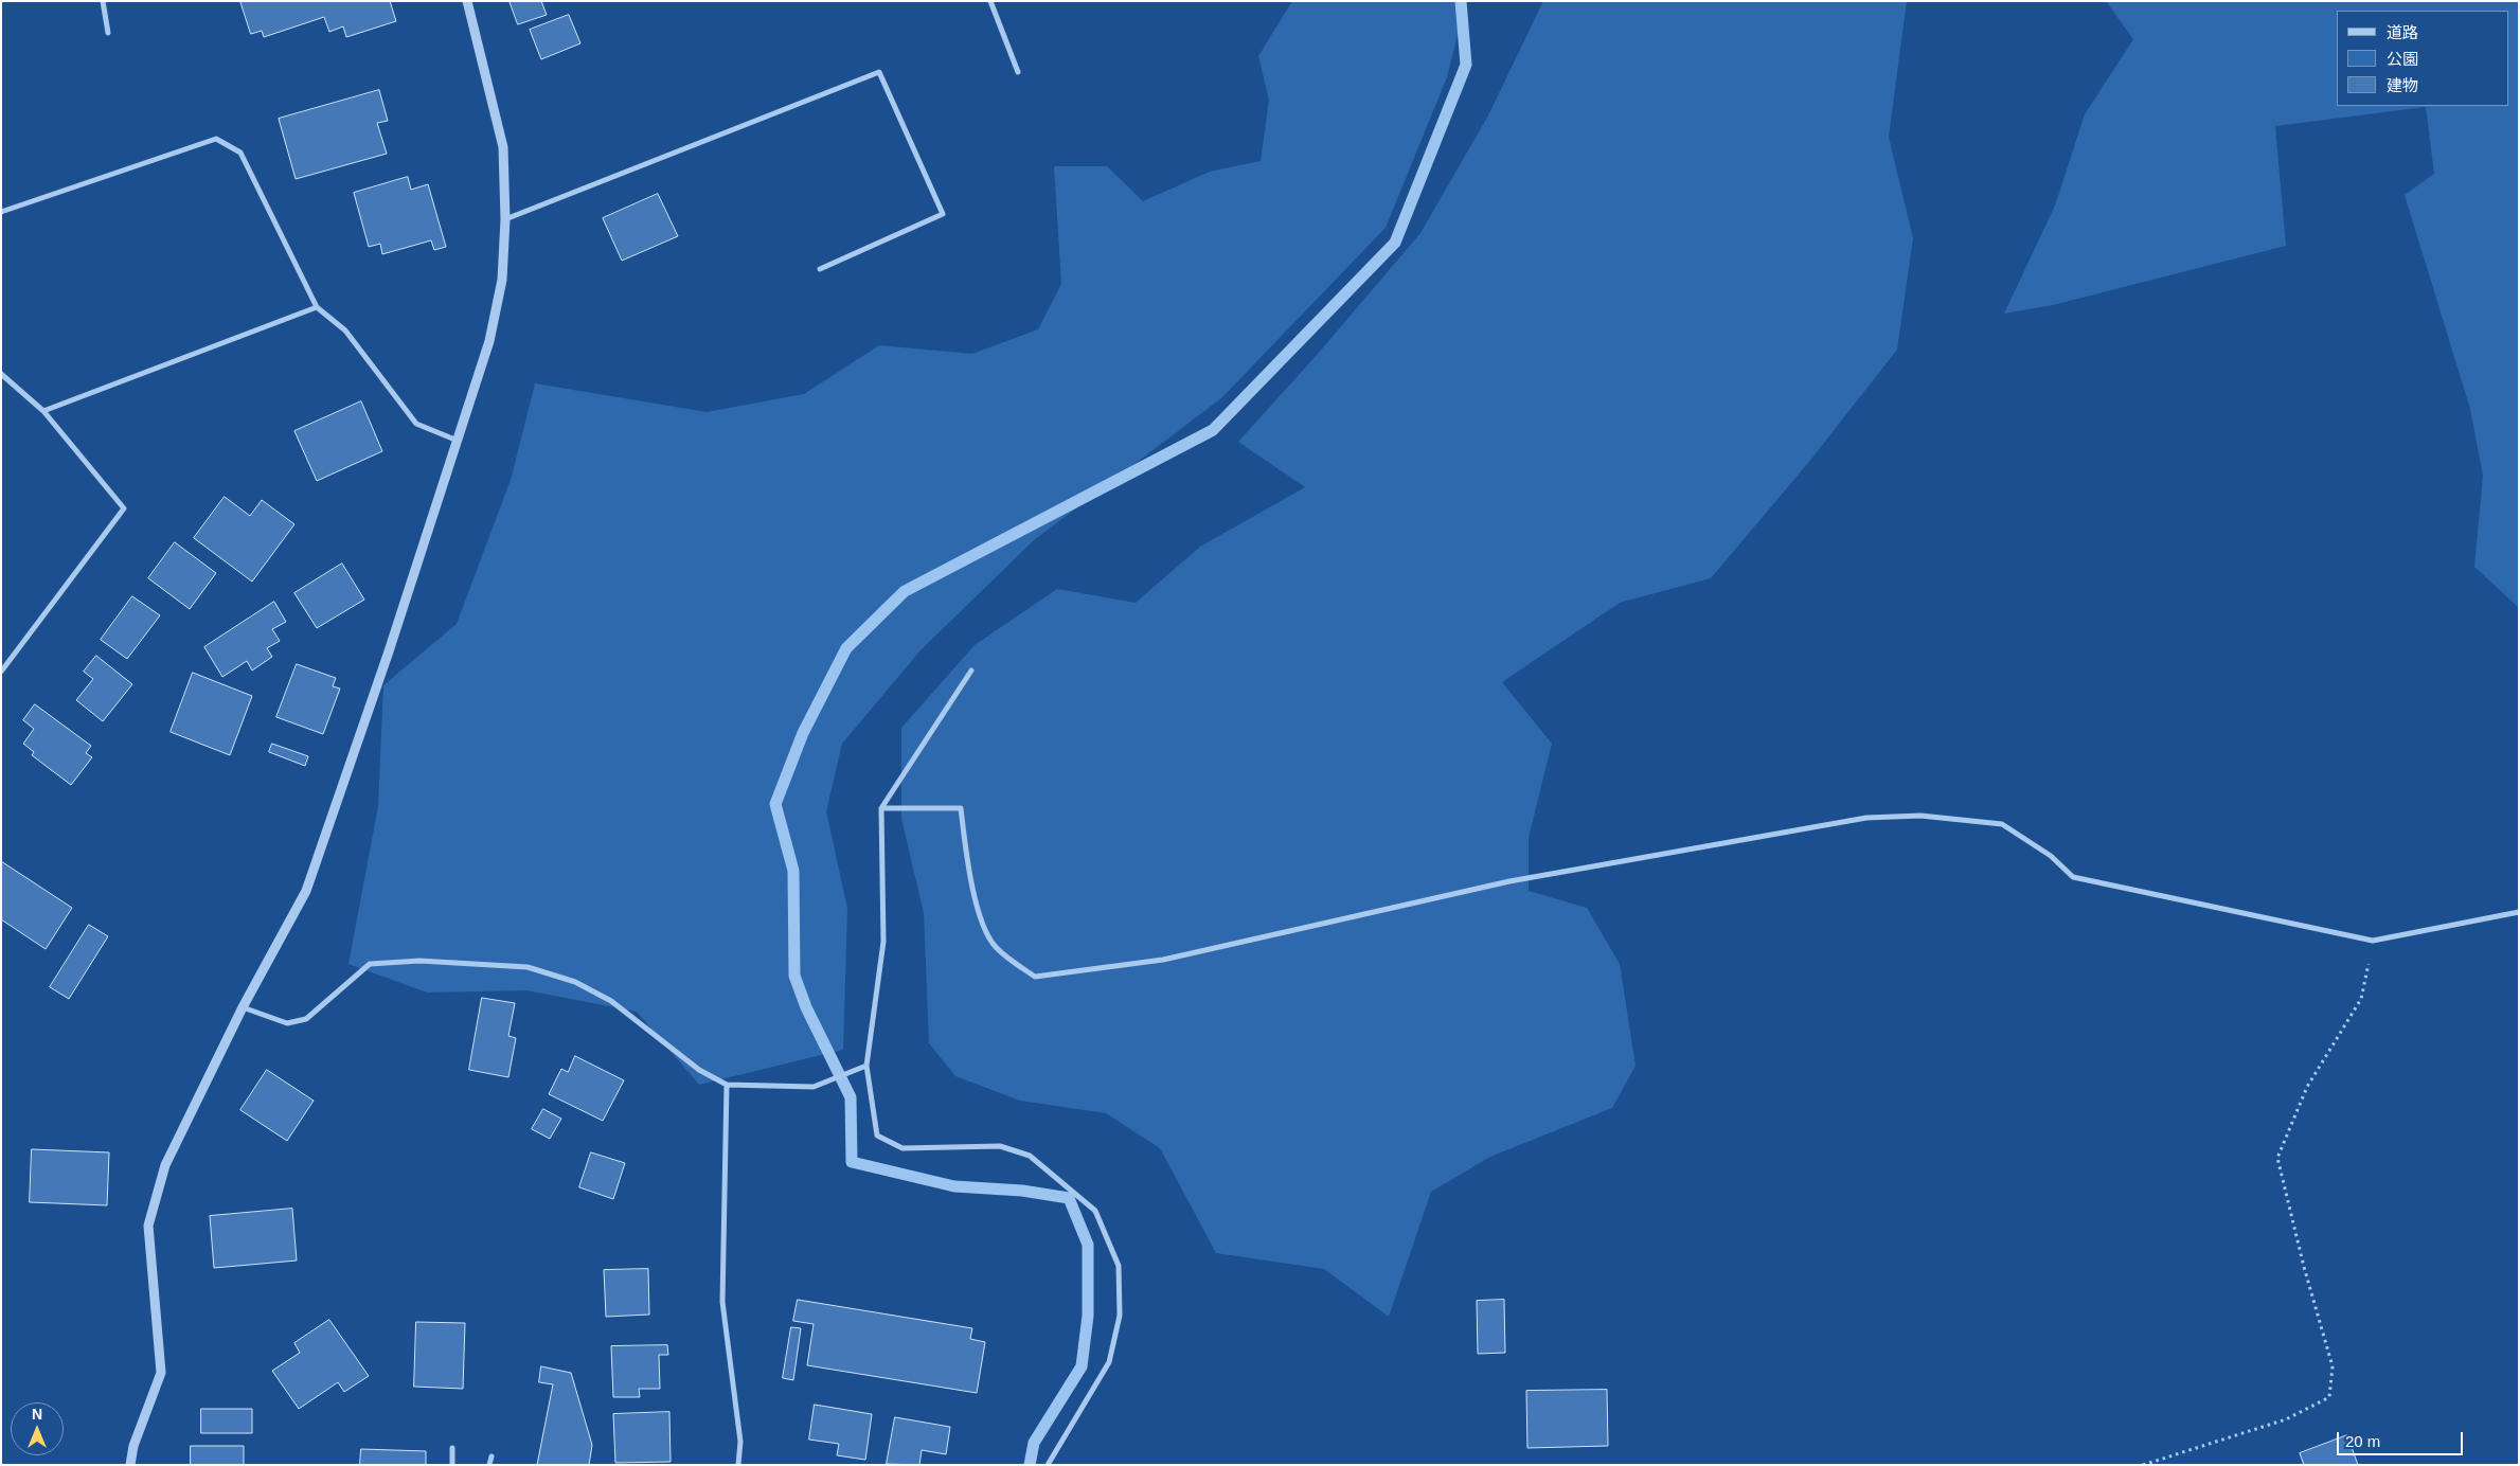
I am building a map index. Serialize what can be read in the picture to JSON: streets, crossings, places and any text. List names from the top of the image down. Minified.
{"legend":["道路","公園","建物"],"scale_bar":"20 m","north":"top"}
